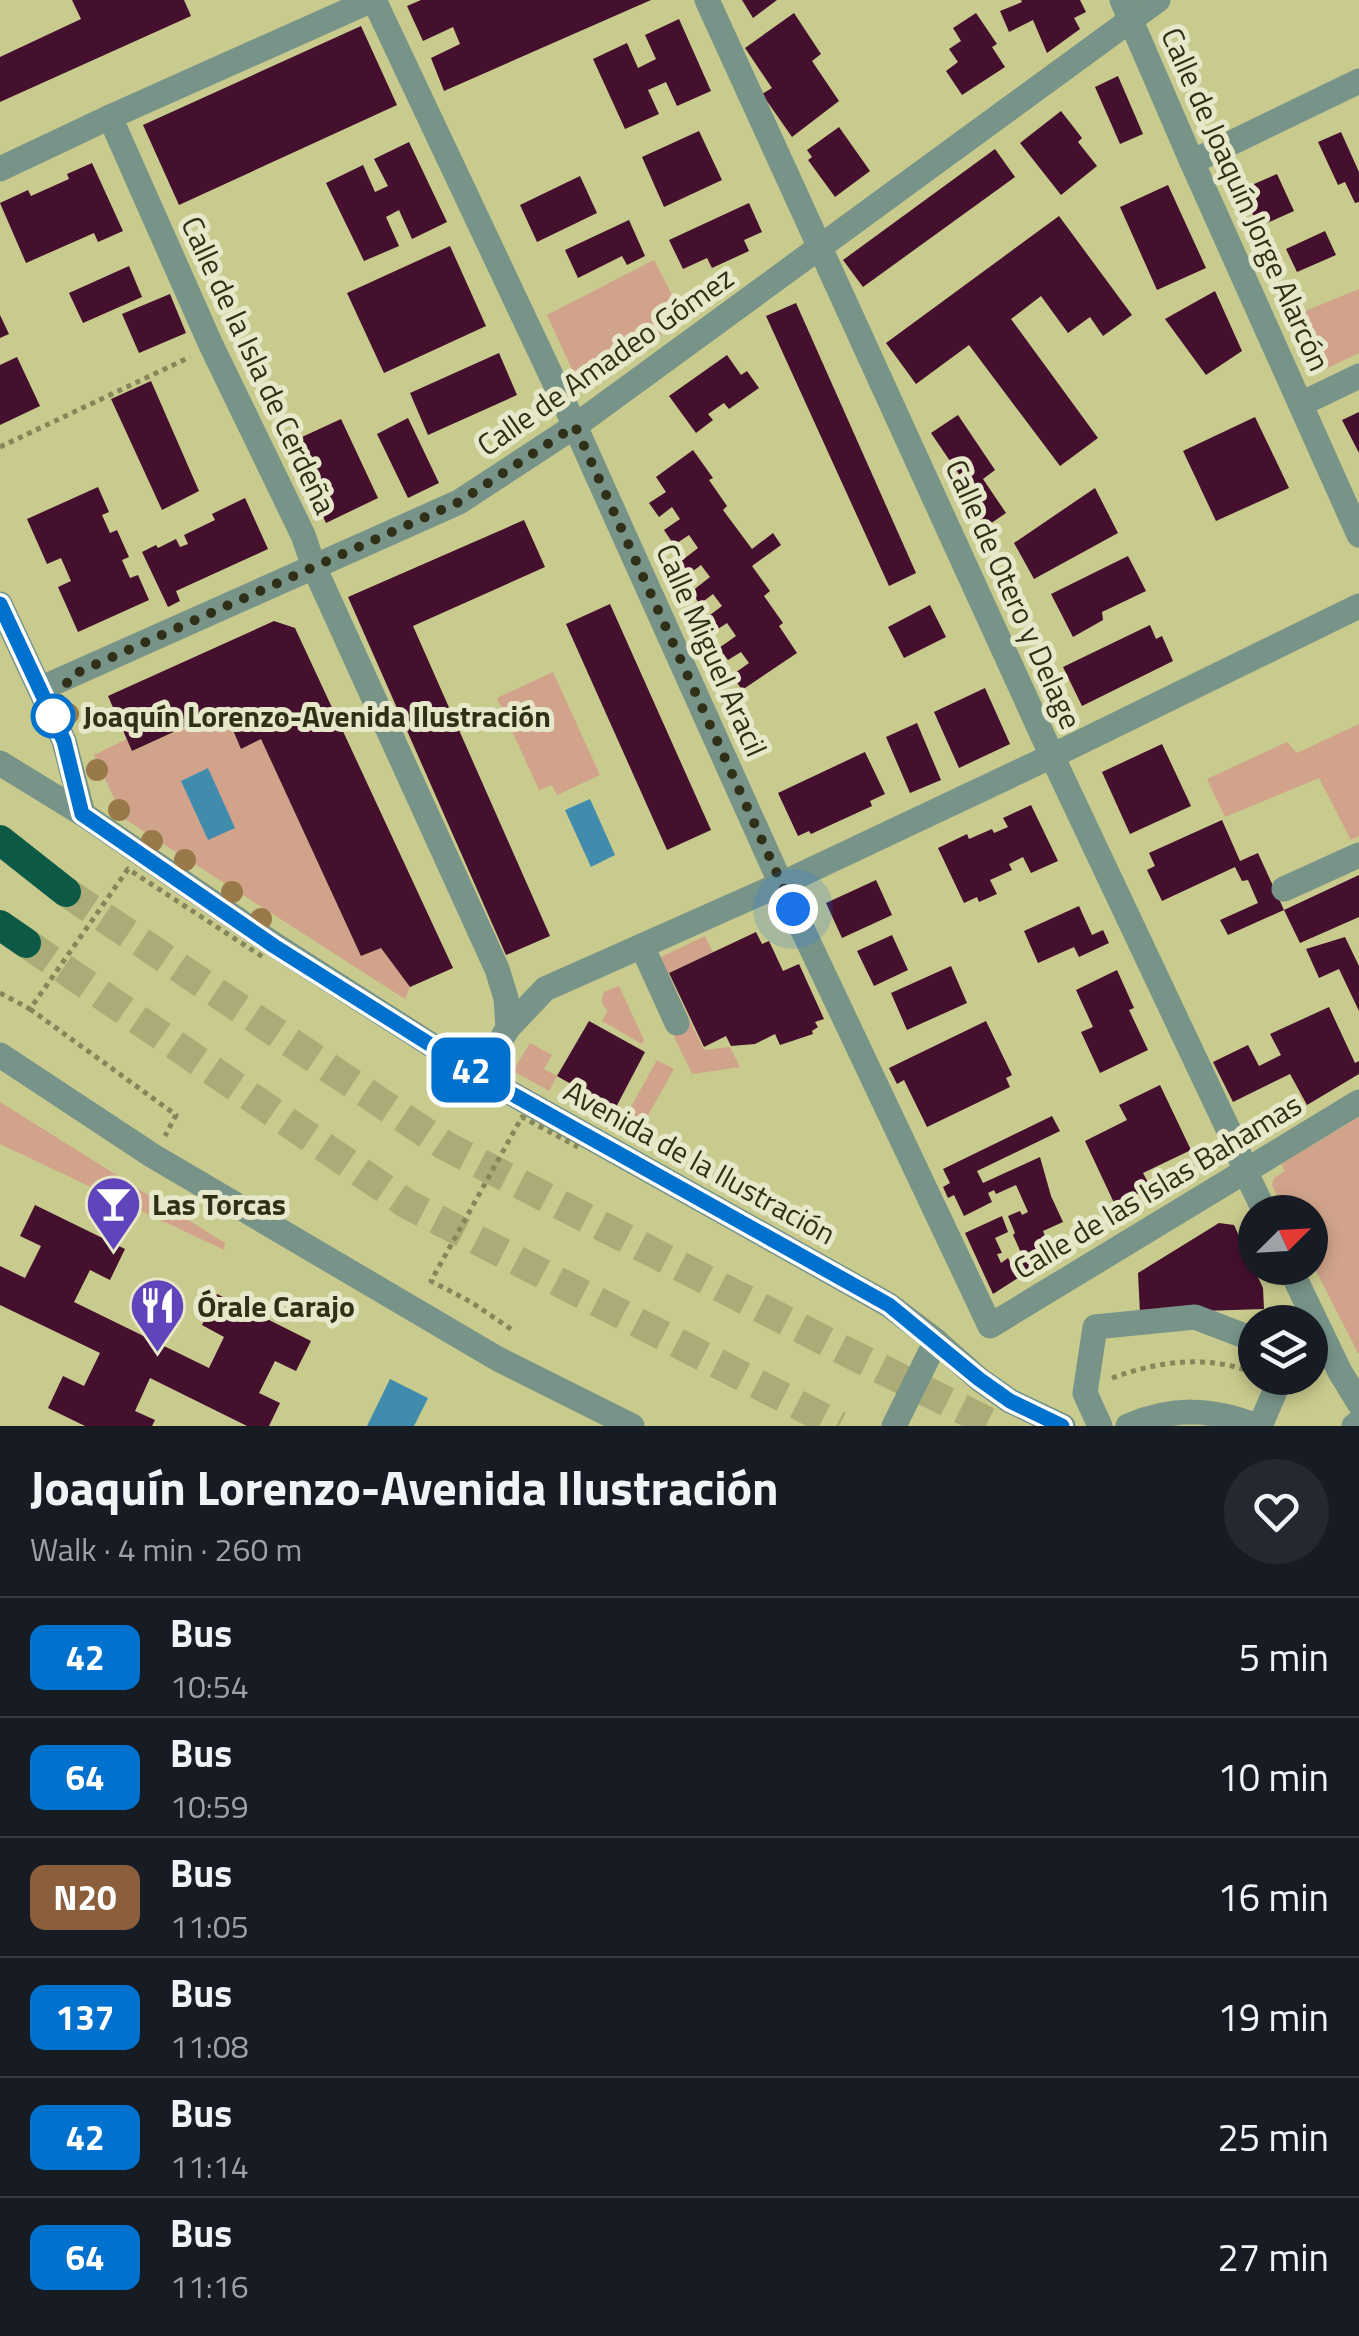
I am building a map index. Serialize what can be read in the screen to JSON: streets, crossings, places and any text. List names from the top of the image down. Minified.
{"streets":{"street":["Calle de Joaquín Jorge Alarcón","Calle de Amadeo Gómez","Calle de la Isla de Cerdeña","Calle de Otero y Delage","Calle Miguel Aracil","Avenida de la Ilustración","Calle de las Islas Bahamas"]},"crossings":[["Calle de Joaquín Jorge Alarcón","Calle de Amadeo Gómez"],["Calle de Amadeo Gómez","Calle de la Isla de Cerdeña"],["Calle de Amadeo Gómez","Calle de Otero y Delage"],["Calle de Amadeo Gómez","Calle Miguel Aracil"],["Calle de Otero y Delage","Calle de las Islas Bahamas"],["Calle Miguel Aracil","Calle de las Islas Bahamas"]],"places":{"other":["Joaquín Lorenzo-Avenida Ilustración"],"bar":["Las Torcas"],"restaurant":["Órale Carajo"]},"lines":["bus line 42"],"north":"top right","page":{"on_map":"42","heading":["Joaquín Lorenzo-Avenida Ilustración","Walk · 4 min · 260 m"],"list":[{"mark":"42","name":"Bus","note":"10:54","value":"5 min"},{"mark":"64","name":"Bus","note":"10:59","value":"10 min"},{"mark":"N20","name":"Bus","note":"11:05","value":"16 min"},{"mark":"137","name":"Bus","note":"11:08","value":"19 min"},{"mark":"42","name":"Bus","note":"11:14","value":"25 min"},{"mark":"64","name":"Bus","note":"11:16","value":"27 min"}]}}
